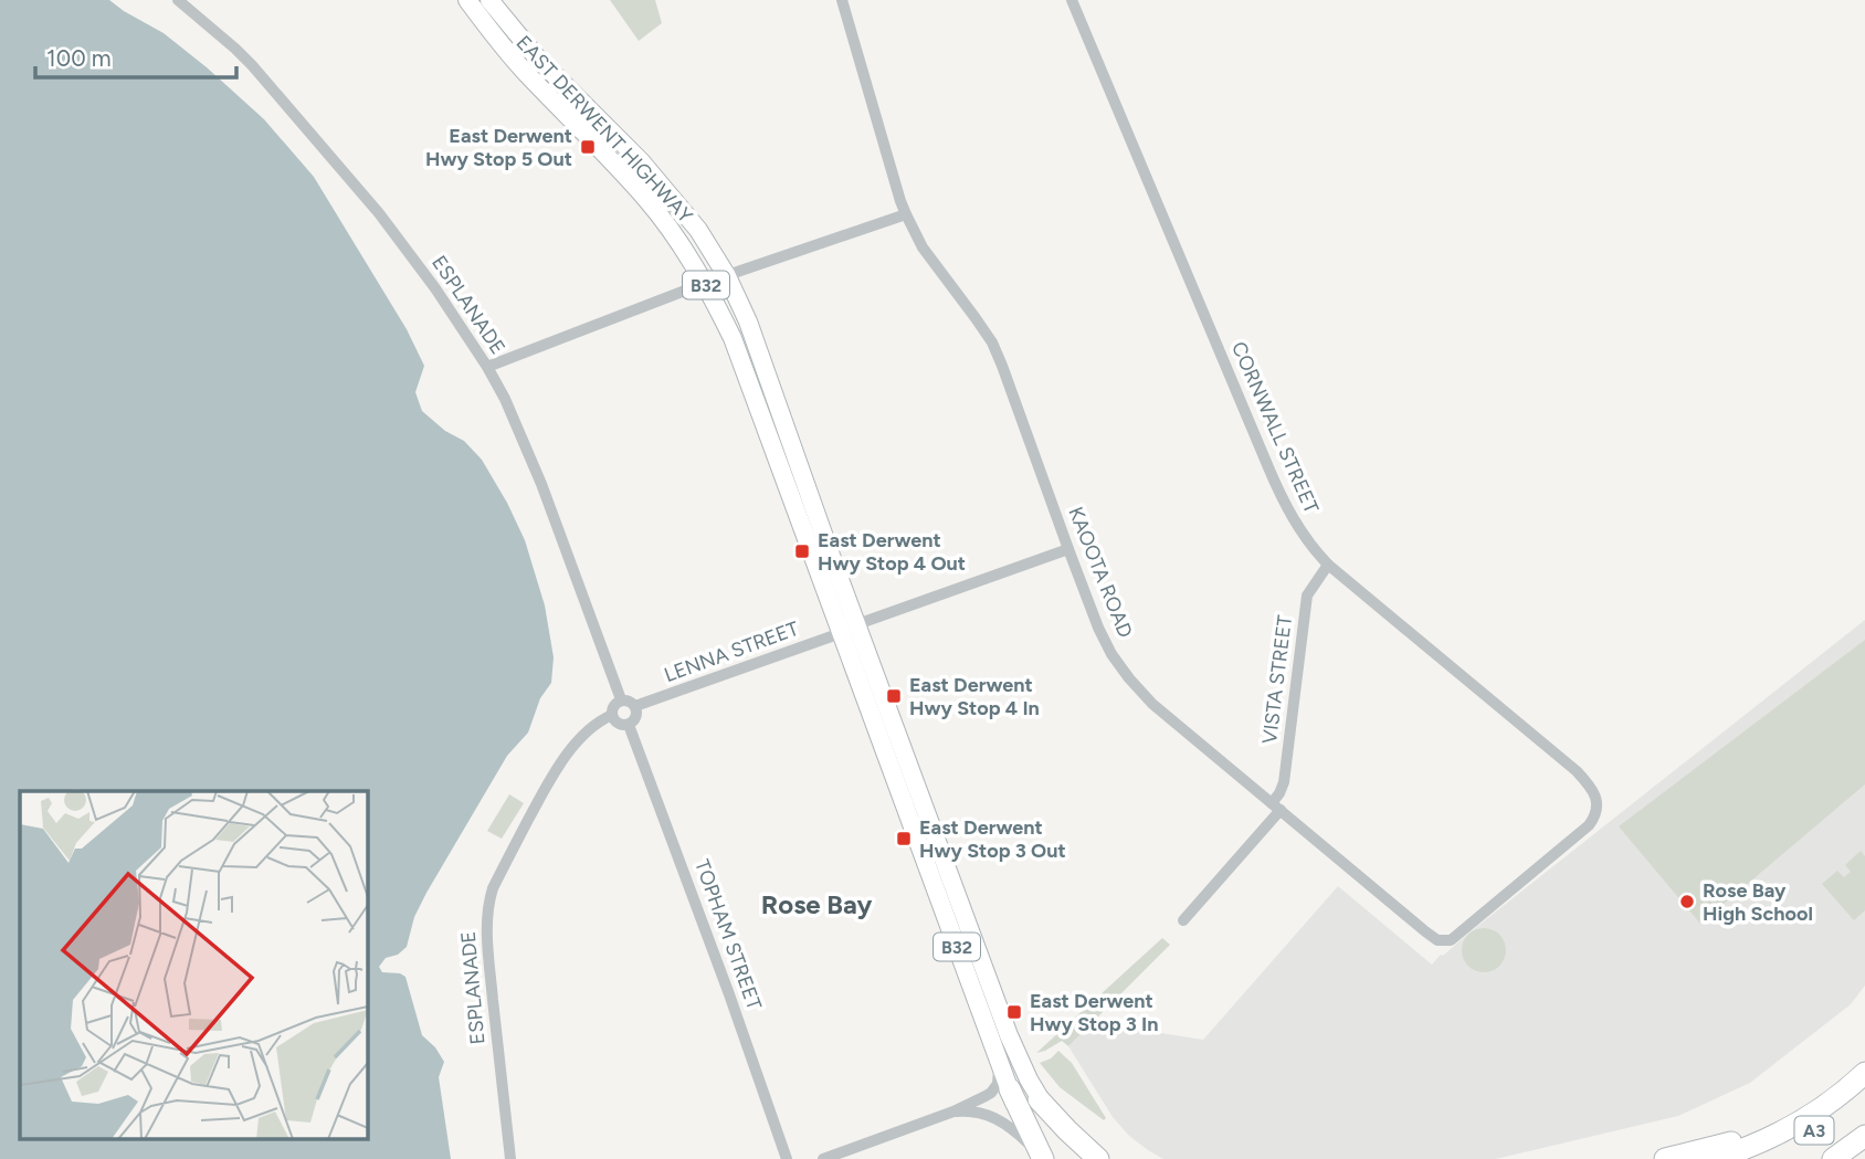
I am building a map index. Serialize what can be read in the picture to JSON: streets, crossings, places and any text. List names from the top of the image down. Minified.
{"streets":{"highway":["B32","A3"],"main road":["EAST DERWENT HIGHWAY"],"street":["ESPLANADE","CORNWALL STREET","KAOOTA ROAD","LENNA STREET","VISTA STREET","TOPHAM STREET"]},"crossings":[["EAST DERWENT HIGHWAY","B32"],["EAST DERWENT HIGHWAY","LENNA STREET"],["ESPLANADE","LENNA STREET"],["ESPLANADE","TOPHAM STREET"],["CORNWALL STREET","KAOOTA ROAD"],["CORNWALL STREET","VISTA STREET"],["KAOOTA ROAD","LENNA STREET"],["KAOOTA ROAD","VISTA STREET"],["LENNA STREET","TOPHAM STREET"]],"districts":["Rose Bay"],"places":{"transit":["East Derwent Hwy Stop 5 Out","East Derwent Hwy Stop 4 Out","East Derwent Hwy Stop 4 In","East Derwent Hwy Stop 3 Out","East Derwent Hwy Stop 3 In"],"other":["Rose Bay High School"]},"scale_bar":"100 m"}
